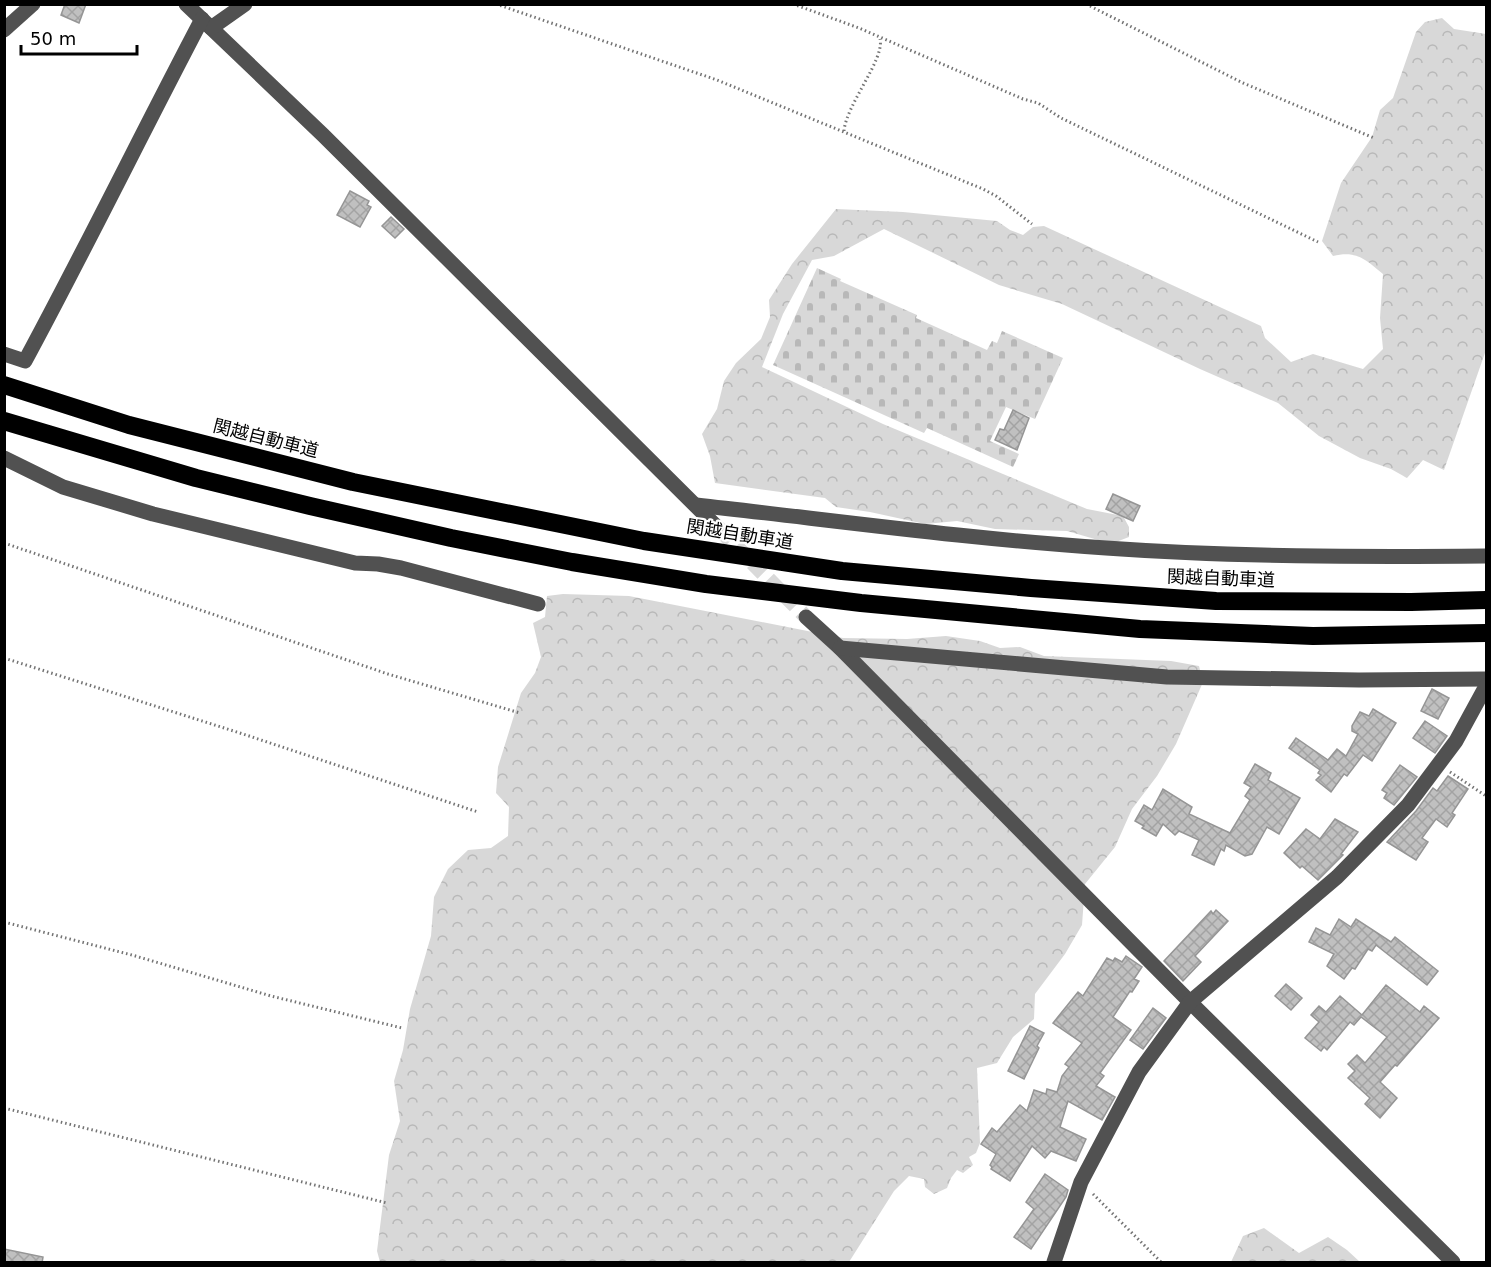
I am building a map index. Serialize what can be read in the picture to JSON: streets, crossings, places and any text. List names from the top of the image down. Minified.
{"streets":{"highway":["関越自動車道"]},"scale_bar":"50 m"}
